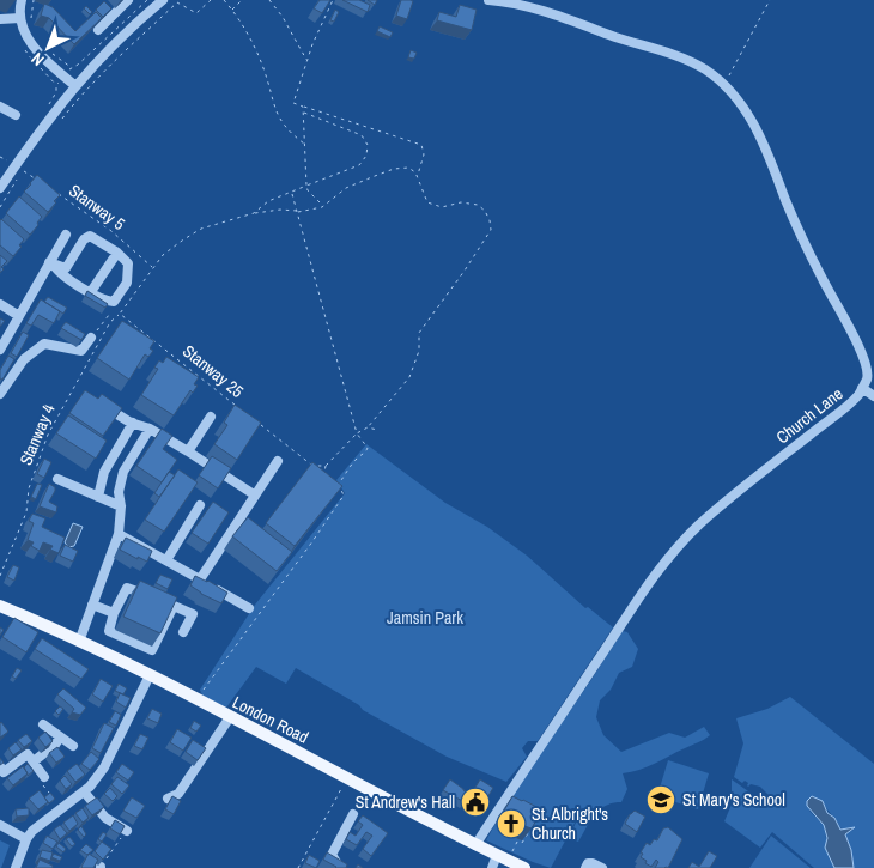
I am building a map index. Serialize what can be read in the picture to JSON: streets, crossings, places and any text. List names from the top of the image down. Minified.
{"streets":{"main road":["London Road"],"street":["Church Lane"],"path":["Stanway 5","Stanway 25","Stanway 4"]},"crossings":[["Stanway 25","Stanway 4"],["Church Lane","London Road"]],"parks":["Jamsin Park"],"places":{"school or university":["St Mary's School"],"public building":["St Andrew's Hall"],"church":["St. Albright's Church"]},"north":"bottom left"}
